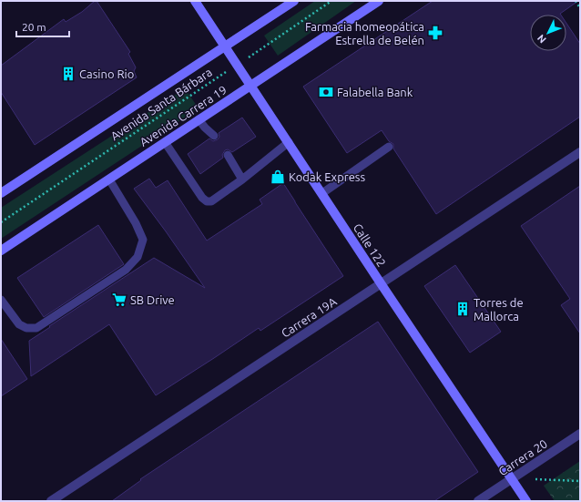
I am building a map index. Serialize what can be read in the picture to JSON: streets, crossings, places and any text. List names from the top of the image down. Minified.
{"streets":{"main road":["Avenida Carrera 19","Calle 122"],"street":["Carrera 19A","Carrera 20"],"path":["Avenida Santa Bárbara"]},"crossings":[["Avenida Santa Bárbara","Calle 122"],["Avenida Carrera 19","Calle 122"],["Calle 122","Carrera 19A"],["Calle 122","Carrera 20"]],"places":{"pharmacy":["Farmacia homeopática Estrella de Belén"],"building":["Casino Rio","Torres de Mallorca"],"bank":["Falabella Bank"],"shop":["Kodak Express"],"supermarket":["SB Drive"]},"scale_bar":"20 m","north":"bottom left"}
